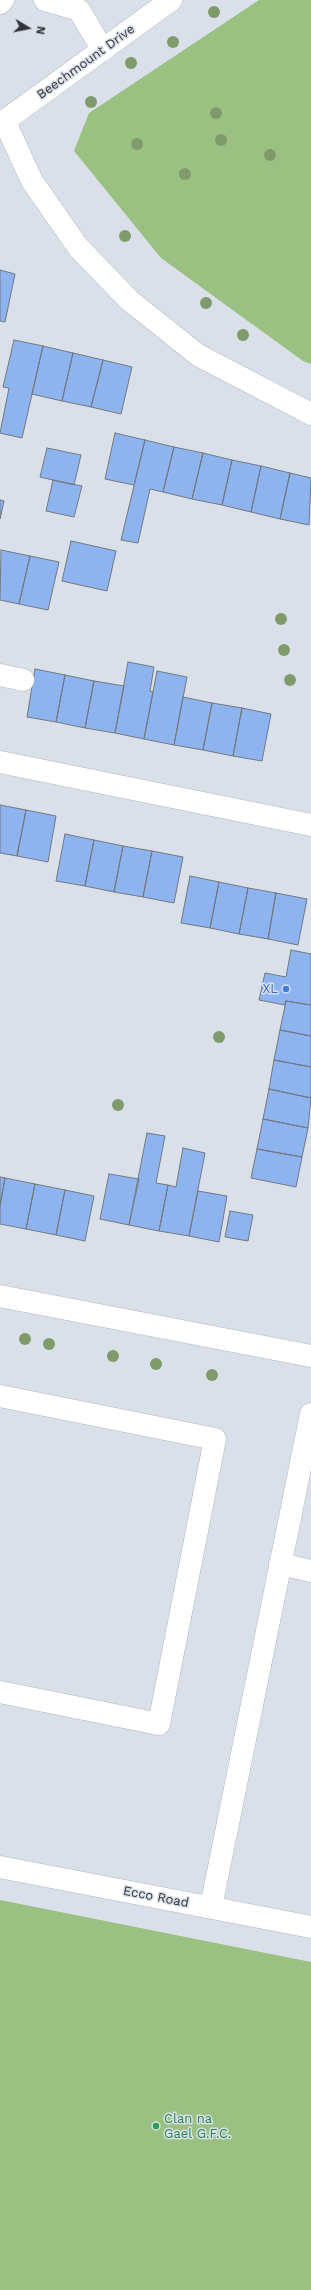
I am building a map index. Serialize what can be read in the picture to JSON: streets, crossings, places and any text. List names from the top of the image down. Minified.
{"streets":{"street":["Beechmount Drive","Ecco Road"]},"places":["XL","Clan na Gael G.F.C."],"north":"right"}
